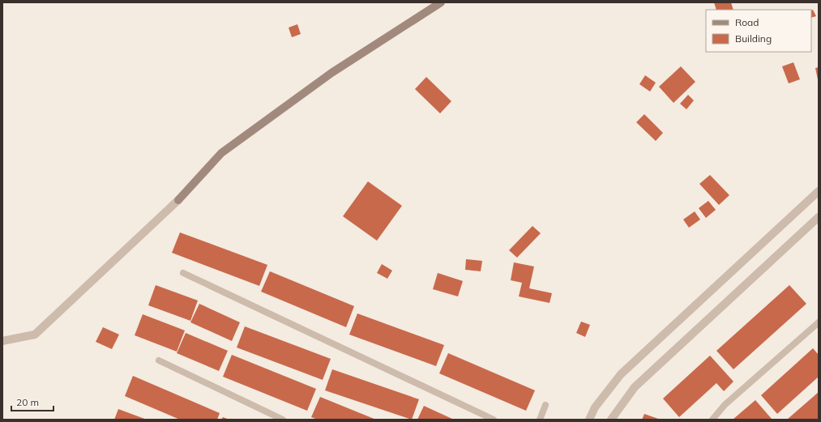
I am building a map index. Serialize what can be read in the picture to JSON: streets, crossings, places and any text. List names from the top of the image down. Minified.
{"legend":["Road","Building"],"scale_bar":"20 m"}
